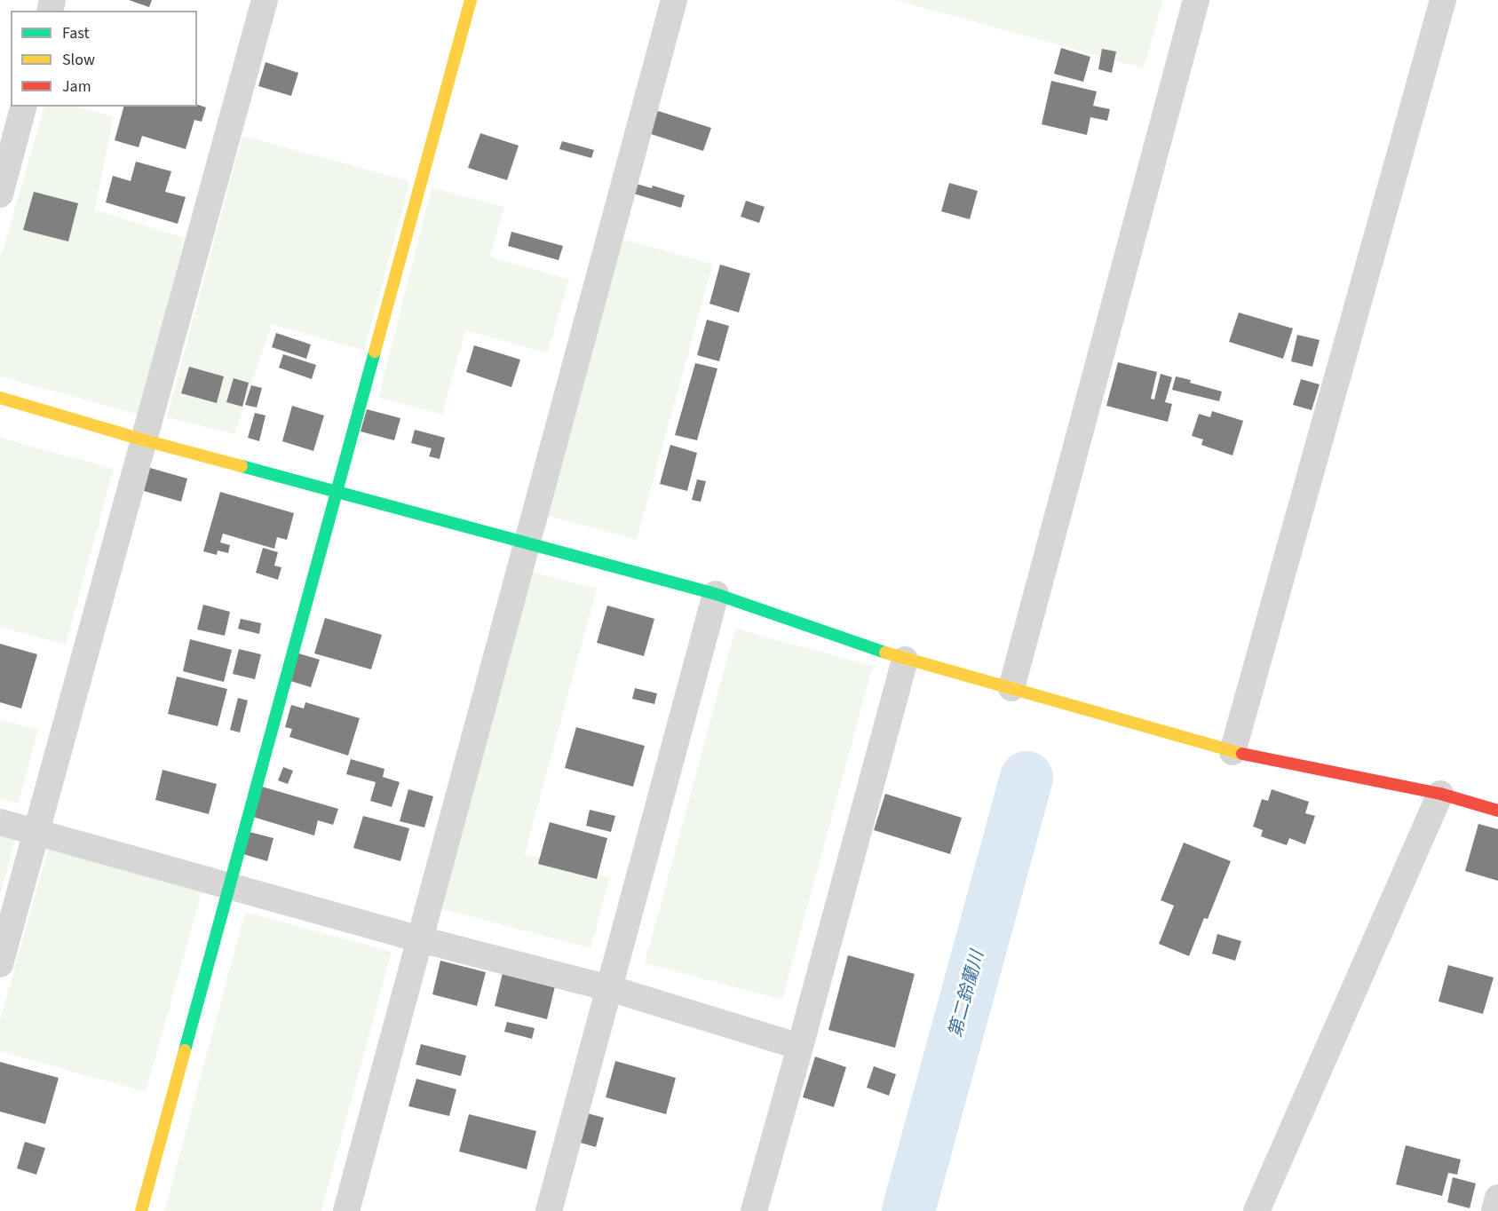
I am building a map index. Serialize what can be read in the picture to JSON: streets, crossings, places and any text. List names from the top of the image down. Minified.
{"water":["第二鈴蘭川"],"legend":["Fast","Slow","Jam"]}
